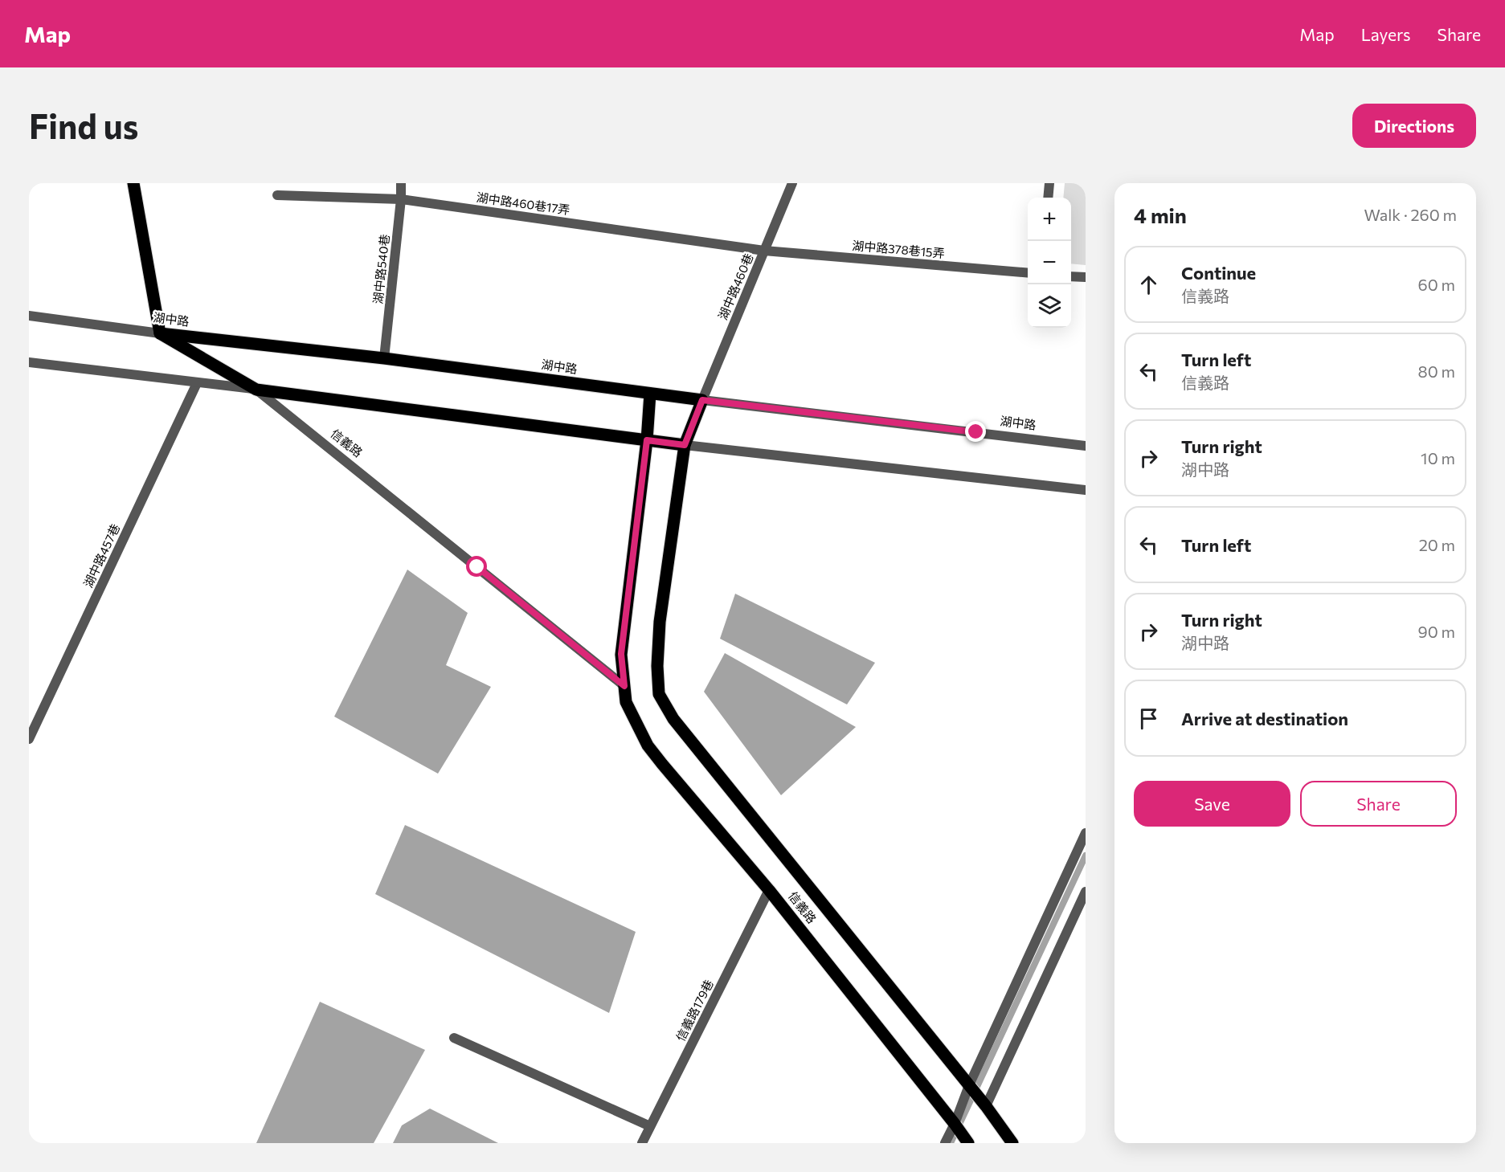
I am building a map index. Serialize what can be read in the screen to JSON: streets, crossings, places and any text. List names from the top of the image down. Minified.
{"streets":{"main road":["湖中路","信義路"],"street":["湖中路460巷17弄","湖中路378巷15弄","湖中路540巷","湖中路460巷","湖中路457巷","信義路179巷"]},"crossings":[["湖中路460巷17弄","湖中路378巷15弄"],["湖中路460巷17弄","湖中路540巷"],["湖中路460巷17弄","湖中路460巷"],["湖中路378巷15弄","湖中路460巷"],["湖中路540巷","湖中路"],["湖中路460巷","湖中路"],["湖中路460巷","信義路"],["湖中路","信義路"],["信義路","信義路179巷"]],"page":{"header":"Map","nav":["Map","Layers","Share"],"buttons":["Directions",["Save","Share"]],"title":"Find us","heading":["4 min","Walk · 260 m"],"map_buttons":["+","−"],"list":[["Continue","信義路","60 m"],["Turn left","信義路","80 m"],["Turn right","湖中路","10 m"],["Turn left","20 m"],["Turn right","湖中路","90 m"],"Arrive at destination"]}}
